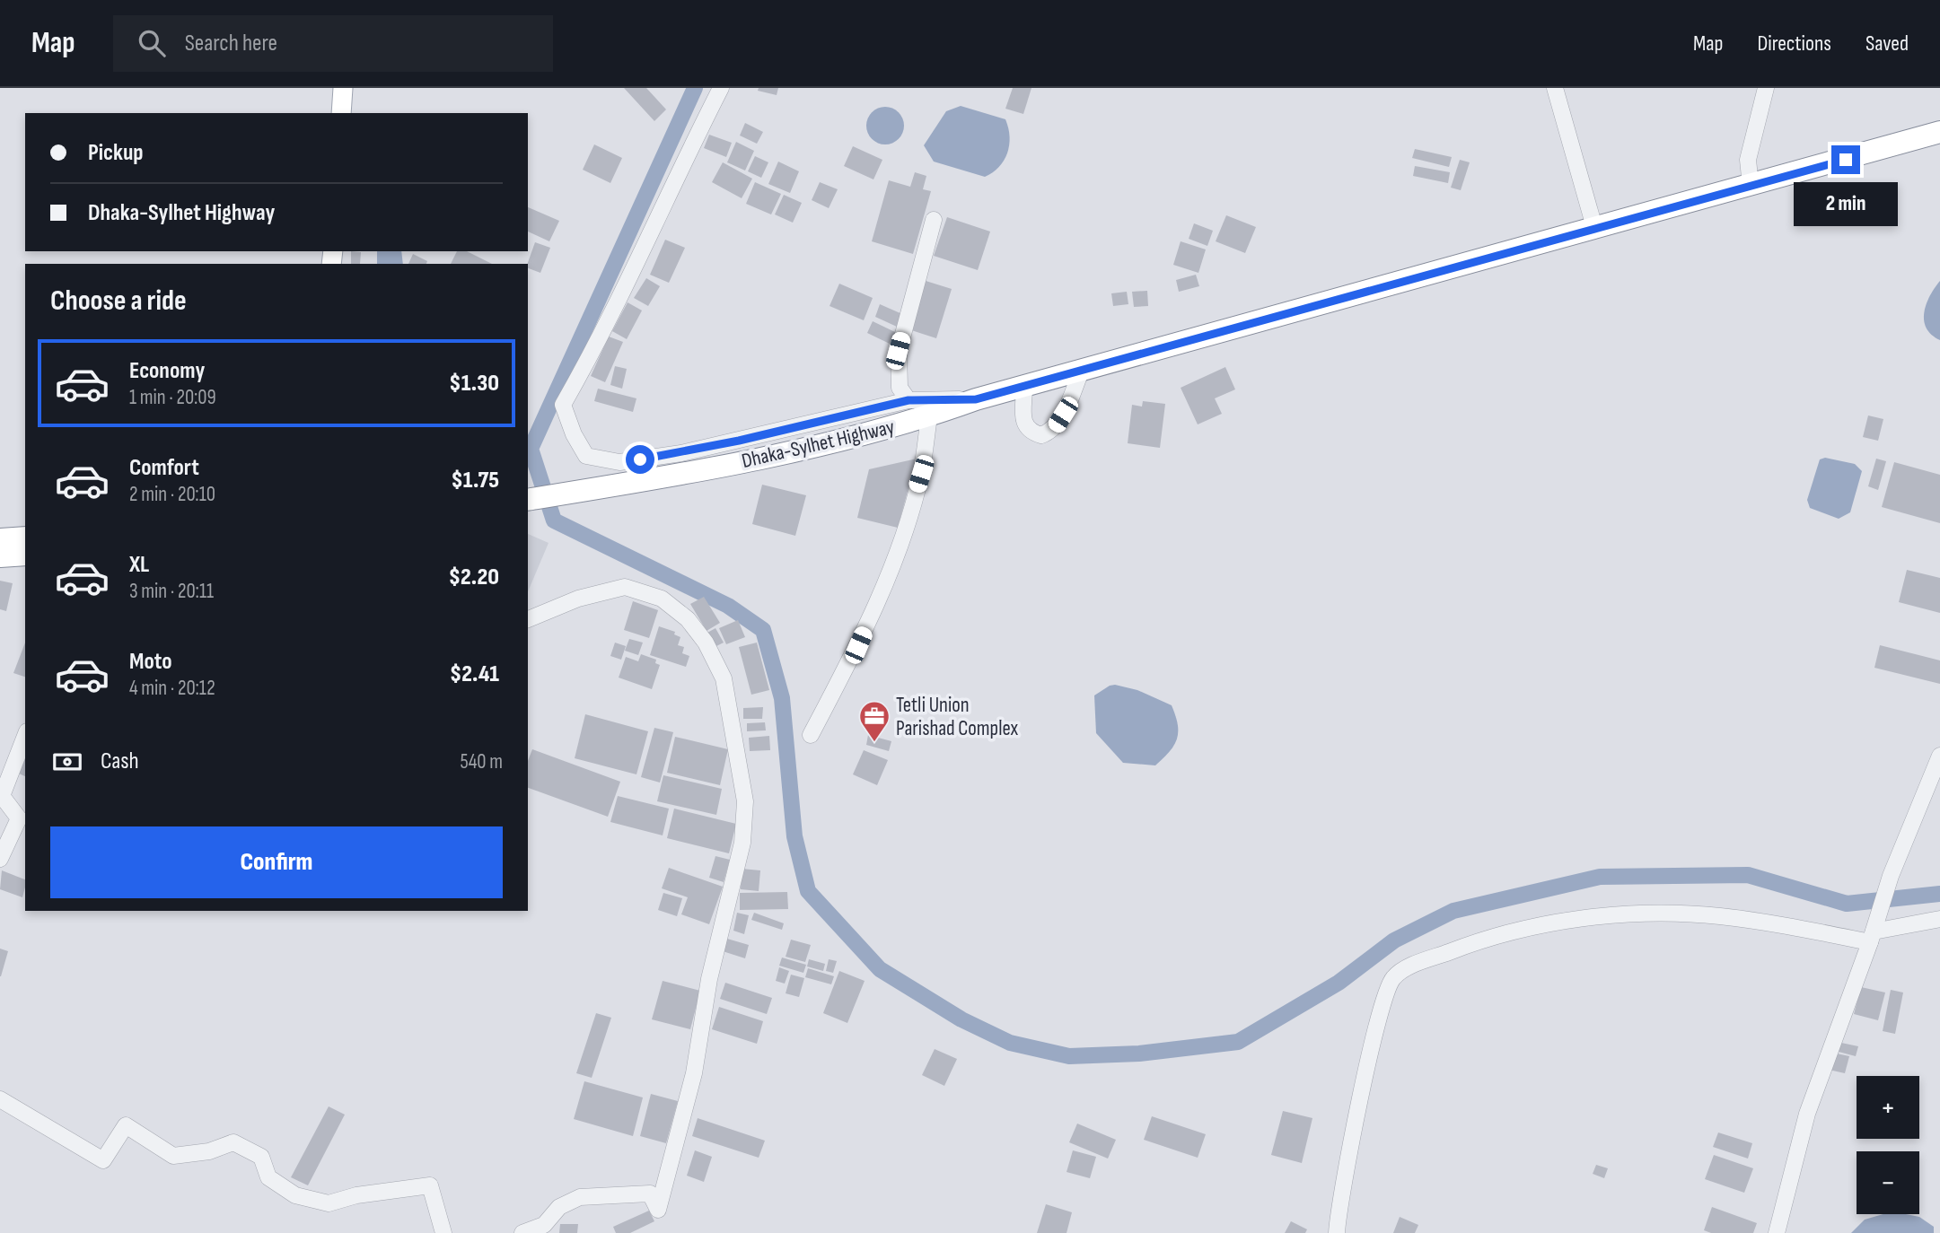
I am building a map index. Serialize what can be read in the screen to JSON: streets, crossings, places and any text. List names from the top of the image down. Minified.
{"streets":{"highway":["Dhaka-Sylhet Highway"]},"places":{"office":["Tetli Union Parishad Complex"]},"page":{"header":"Map","search":"Search here","nav":["Map","Directions","Saved"],"banner":["Pickup","Dhaka-Sylhet Highway"],"bubble":"2 min","heading":"Choose a ride","list":[{"name":"Economy","note":"1 min · 20:09","value":"$1.30"},{"name":"Comfort","note":"2 min · 20:10","value":"$1.75"},{"name":"XL","note":"3 min · 20:11","value":"$2.20"},{"name":"Moto","note":"4 min · 20:12","value":"$2.41"}],"pay":["Cash","540 m"],"buttons":"Confirm","map_buttons":["+","−"]}}
